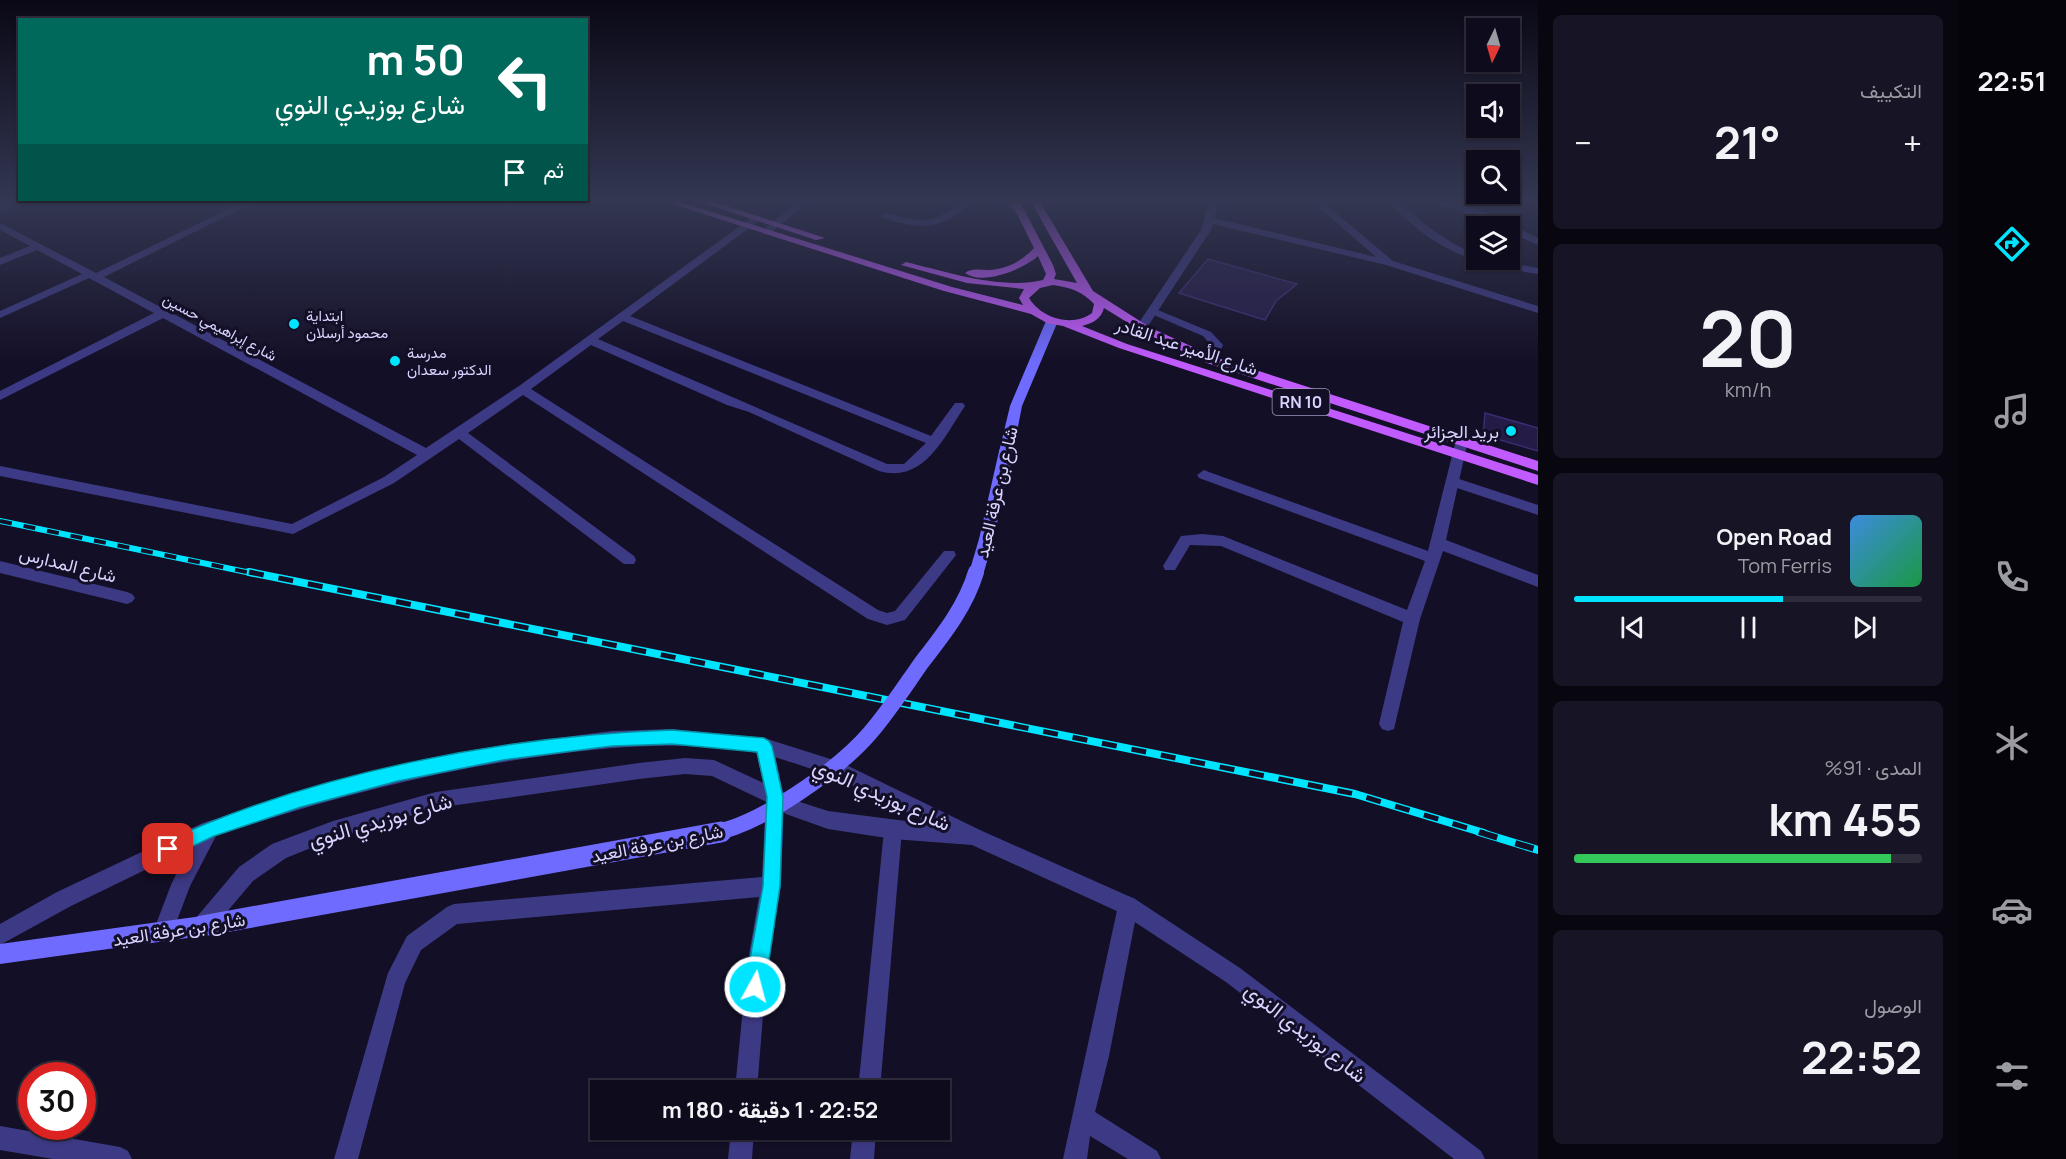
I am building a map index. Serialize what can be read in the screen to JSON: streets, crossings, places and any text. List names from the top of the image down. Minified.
{"streets":{"main road":["شارع الأمير عبد القادر","RN 10","شارع بن عرفة العيد"],"street":["شارع إبراهيمي حسين","شارع المدارس","شارع بوزيدي النوي"]},"crossings":[["شارع الأمير عبد القادر","شارع بن عرفة العيد"],["شارع بن عرفة العيد","شارع بوزيدي النوي"]],"places":["ابتداية محمود أرسلان","مدرسة الدكتور سعدان","بريد الجزائر"],"north":"bottom","page":{"tabs":"22:51","tile":["التكييف",["20","km/h"],["المدى · 91%","455 km"],["الوصول","22:52"]],"turn":["50 m","شارع بوزيدي النوي"],"heat":["−","21°","+"],"then":"ثم","song":["Open Road","Tom Ferris"],"limit":"30","trip":"22:52 · 1 دقيقة · 180 m"}}
